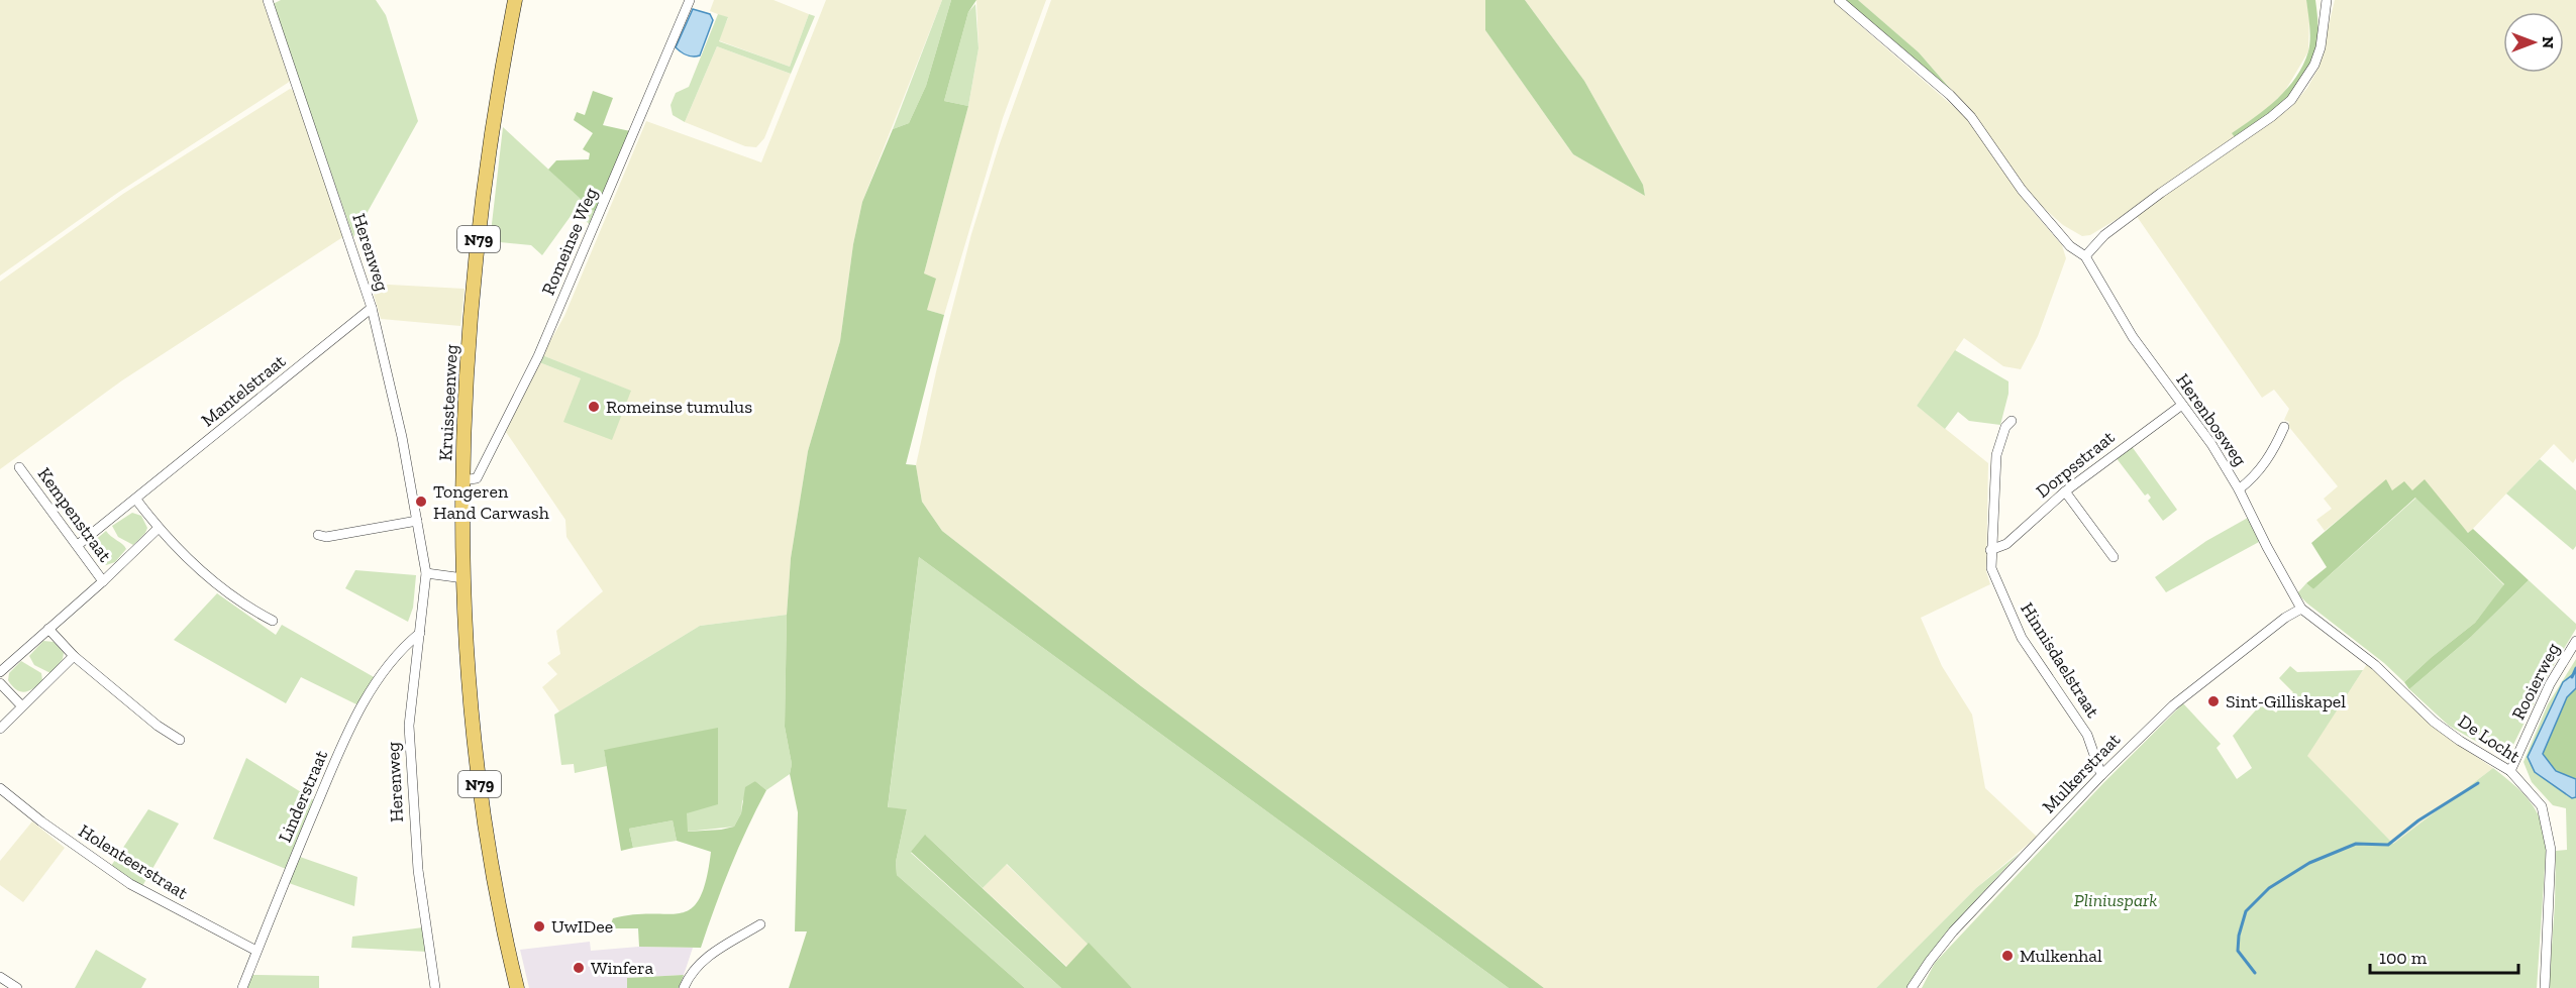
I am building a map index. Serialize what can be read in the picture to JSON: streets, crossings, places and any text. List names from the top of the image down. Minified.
{"streets":{"main road":["N79","Kruissteenweg"],"street":["Romeinse Weg","Herenweg","Mantelstraat","Herenbosweg","Dorpsstraat","Kempenstraat","Hinnisdaelstraat","Rooierweg","De Locht","Mulkerstraat","Linderstraat","Holenteerstraat"]},"crossings":[["Romeinse Weg","Kruissteenweg"],["Herenweg","Mantelstraat"],["Herenweg","Linderstraat"],["Mantelstraat","Kempenstraat"],["Herenbosweg","Dorpsstraat"],["Herenbosweg","De Locht"],["Herenbosweg","Mulkerstraat"],["Dorpsstraat","Hinnisdaelstraat"],["Hinnisdaelstraat","Mulkerstraat"],["Rooierweg","De Locht"],["De Locht","Mulkerstraat"],["Linderstraat","Holenteerstraat"]],"parks":["Pliniuspark"],"places":["Romeinse tumulus","Tongeren Hand Carwash","Sint-Gilliskapel","UwIDee","Mulkenhal","Winfera"],"scale_bar":"100 m","north":"right"}
